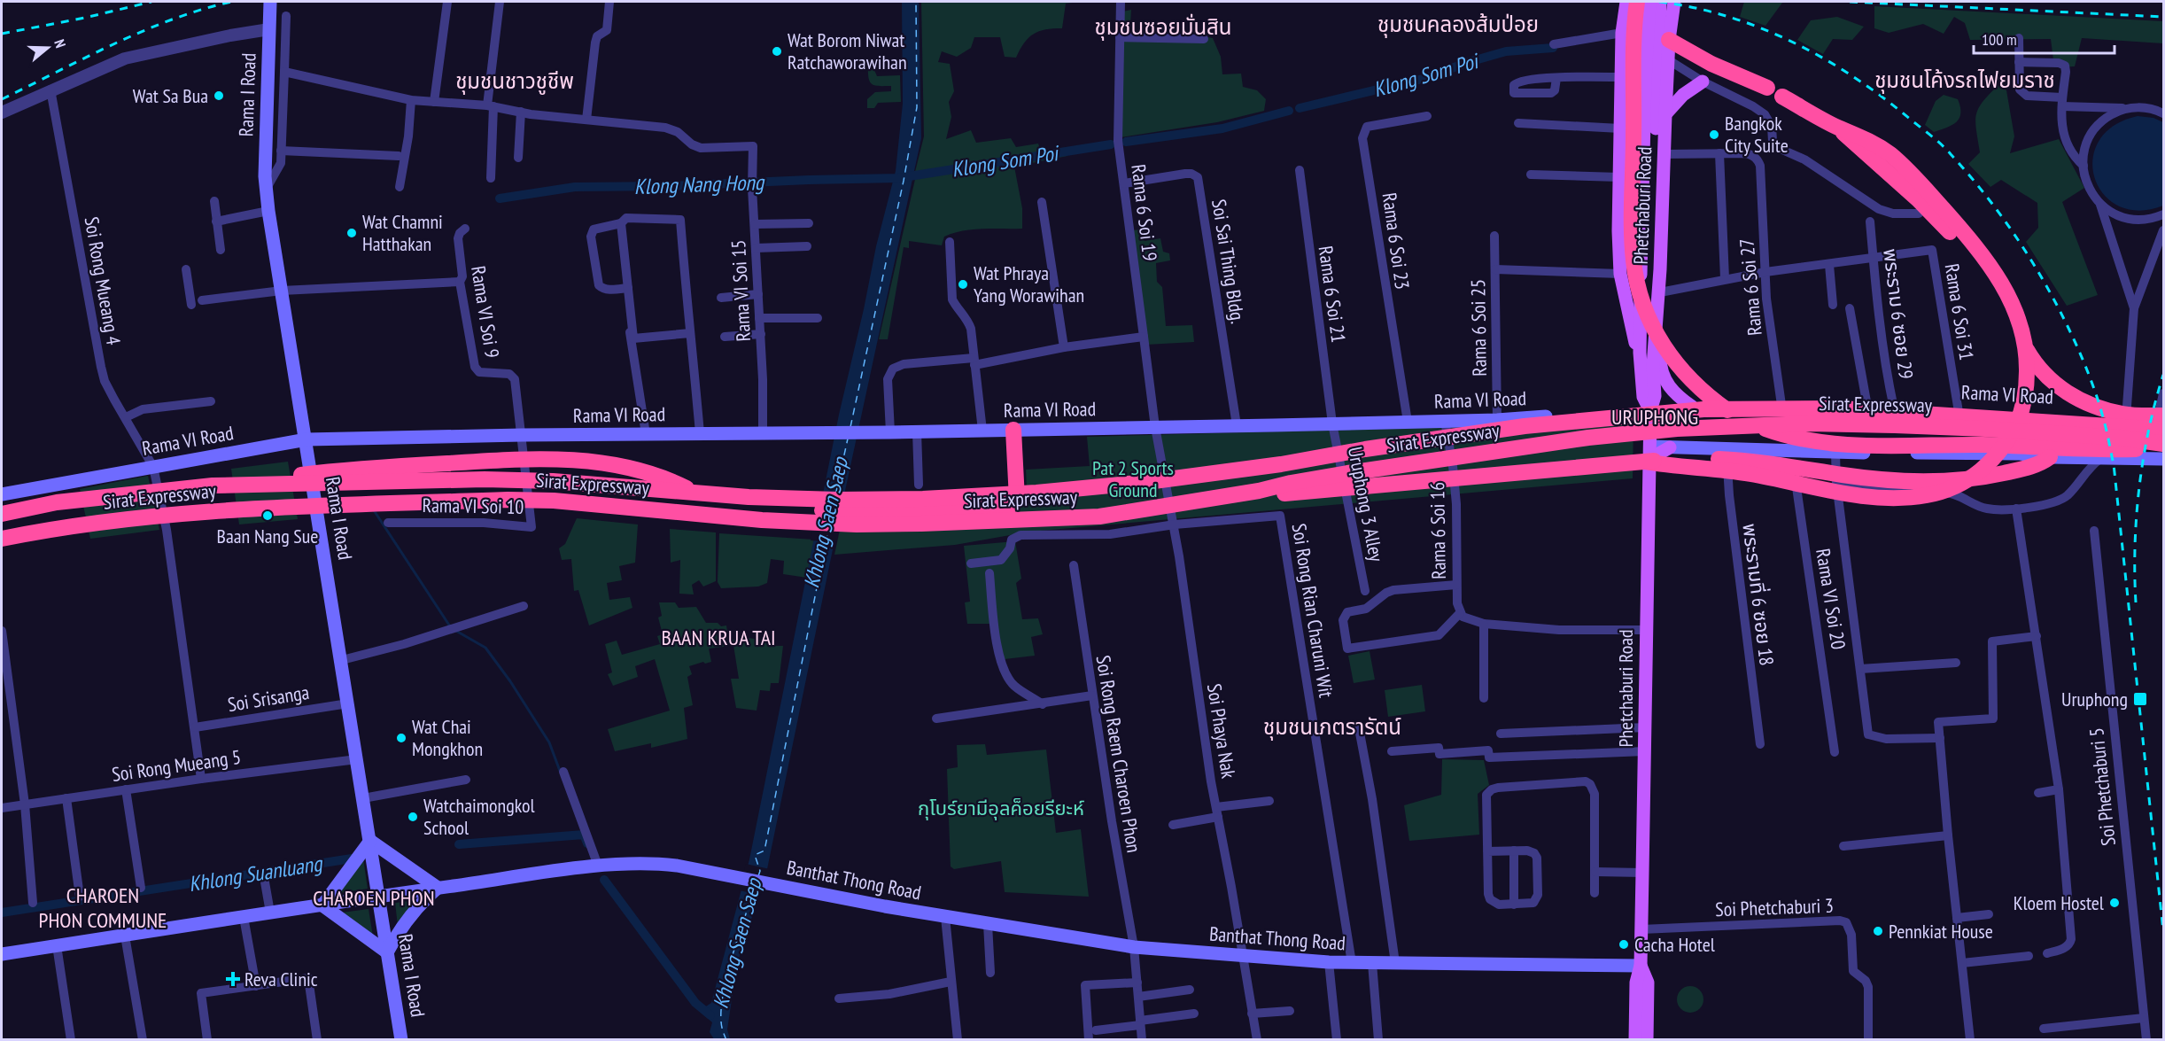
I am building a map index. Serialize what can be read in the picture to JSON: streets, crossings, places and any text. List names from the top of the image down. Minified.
{"streets":{"highway":["Sirat Expressway"],"main road":["Rama I Road","Phetchaburi Road","Rama VI Road","Banthat Thong Road"],"street":["Rama 6 Soi 19","Rama 6 Soi 23","Soi Sai Thing Bldg.","Soi Rong Mueang 4","Rama 6 Soi 27","Rama VI Soi 15","Rama 6 Soi 21","Rama VI Soi 9","Rama 6 Soi 31","พระราม 6 ซอย 29","Rama 6 Soi 25","Uruphong 3 Alley","Rama VI Soi 10","Rama 6 Soi 16","พระรามที่ 6 ซอย 18","Rama VI Soi 20","Soi Rong Rian Charuni Wit","Soi Srisanga","Soi Phaya Nak","Soi Rong Raem Charoen Phon","Soi Rong Mueang 5","Soi Phetchaburi 5","Soi Phetchaburi 3"]},"crossings":[["Rama I Road","Rama VI Road"],["Rama I Road","Soi Srisanga"],["Rama I Road","Soi Rong Mueang 5"],["Rama I Road","Banthat Thong Road"],["Phetchaburi Road","Rama VI Road"],["Phetchaburi Road","Banthat Thong Road"],["Phetchaburi Road","Soi Phetchaburi 3"],["Rama 6 Soi 19","Soi Sai Thing Bldg."],["Rama 6 Soi 19","Rama VI Road"],["Rama 6 Soi 19","Soi Phaya Nak"],["Rama 6 Soi 23","Rama VI Road"],["Soi Sai Thing Bldg.","Rama VI Road"],["Soi Rong Mueang 4","Rama VI Road"],["Soi Rong Mueang 4","Soi Srisanga"],["Soi Rong Mueang 4","Soi Rong Mueang 5"],["Rama 6 Soi 27","Rama VI Road"],["Rama VI Soi 15","Rama VI Road"],["Rama 6 Soi 21","Rama VI Road"],["Rama 6 Soi 21","Uruphong 3 Alley"],["Rama VI Soi 9","Rama VI Road"],["Rama VI Soi 9","Rama VI Soi 10"],["Rama 6 Soi 31","พระราม 6 ซอย 29"],["Rama 6 Soi 31","Rama VI Road"],["พระราม 6 ซอย 29","Rama VI Road"],["Rama 6 Soi 25","Rama VI Road"],["Rama VI Road","Sirat Expressway"],["Rama VI Road","Uruphong 3 Alley"],["Rama VI Road","Rama VI Soi 10"],["Rama VI Road","Rama 6 Soi 16"],["Rama VI Road","Soi Phaya Nak"],["Soi Rong Rian Charuni Wit","Soi Phaya Nak"],["Soi Rong Rian Charuni Wit","Banthat Thong Road"],["Soi Phaya Nak","Banthat Thong Road"],["Soi Rong Raem Charoen Phon","Banthat Thong Road"]],"districts":["ชุมชนคลองส้มป่อย","ชุมชนซอยมั่นสิน","ชุมชนโค้งรถไฟยมราช","ชุมชนชาวชูชีพ","URUPHONG","BAAN KRUA TAI","ชุมชนเภตรารัตน์","CHAROEN PHON COMMUNE","CHAROEN PHON"],"water":["Klong Som Poi","Klong Nang Hong","Khlong Saen Saep","Khlong Suanluang"],"parks":["Pat 2 Sports Ground","กุโบร์ยามีอุลค็อยรียะห์"],"places":{"other":["Wat Borom Niwat Ratchaworawihan","Wat Sa Bua","Bangkok City Suite","Wat Chamni Hatthakan","Wat Phraya Yang Worawihan","Baan Nang Sue","Wat Chai Mongkhon","Watchaimongkol School","Kloem Hostel","Pennkiat House","Cacha Hotel"],"transit":["Uruphong"],"health":["Reva Clinic"]},"scale_bar":"100 m","north":"right"}
